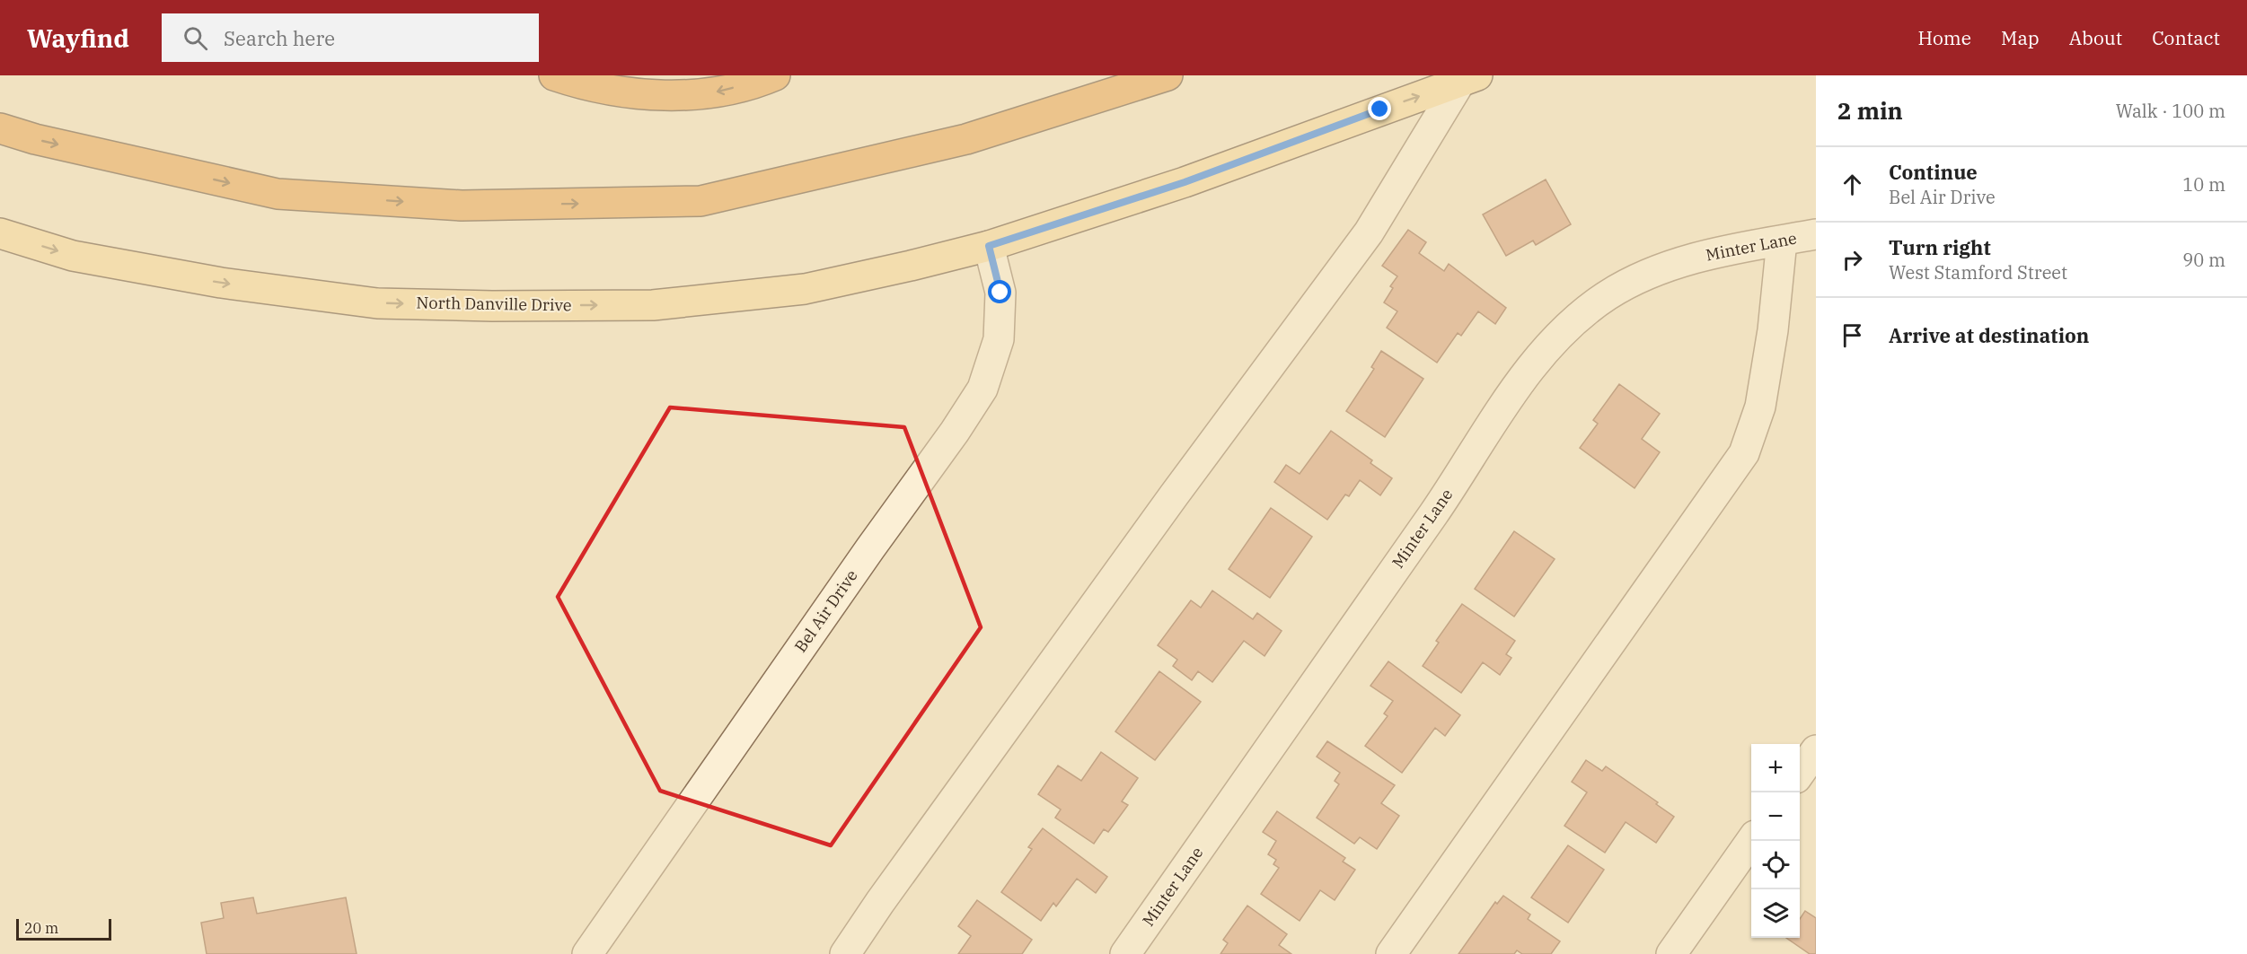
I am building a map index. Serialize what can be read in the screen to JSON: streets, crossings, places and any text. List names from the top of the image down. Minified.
{"streets":{"main road":["North Danville Drive"],"street":["Minter Lane","Bel Air Drive"]},"crossings":[["North Danville Drive","Bel Air Drive"]],"one_way":["North Danville Drive"],"scale_bar":"20 m","page":{"header":"Wayfind","search":"Search here","nav":["Home","Map","About","Contact"],"heading":["2 min","Walk · 100 m"],"list":[["Continue","Bel Air Drive","10 m"],["Turn right","West Stamford Street","90 m"],"Arrive at destination"],"map_buttons":["+","−"],"scale":"20 m"}}
